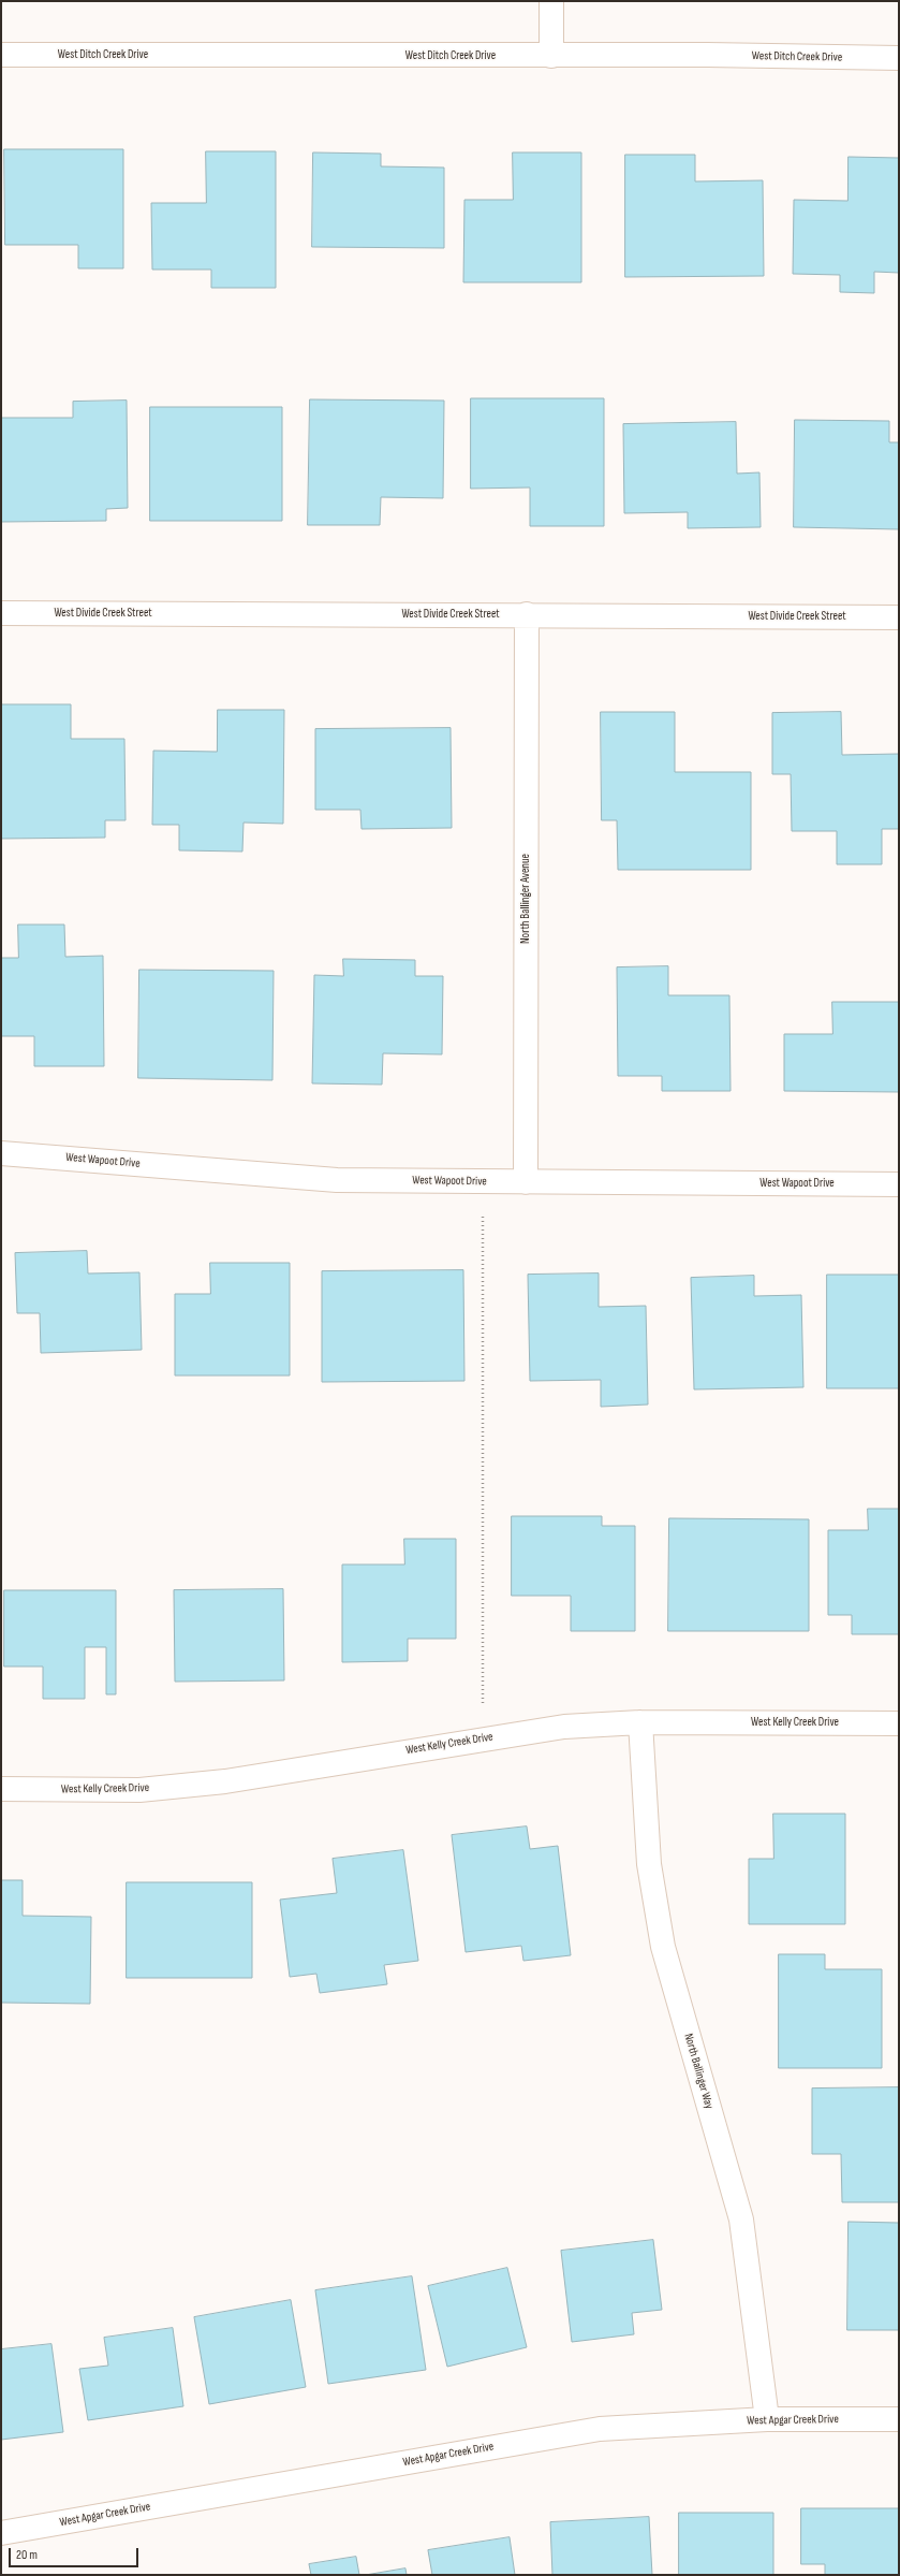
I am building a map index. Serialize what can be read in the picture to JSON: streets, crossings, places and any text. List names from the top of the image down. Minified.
{"streets":{"street":["West Ditch Creek Drive","West Divide Creek Street","North Ballinger Avenue","West Wapoot Drive","West Kelly Creek Drive","North Ballinger Way","West Apgar Creek Drive"]},"crossings":[["West Divide Creek Street","North Ballinger Avenue"],["North Ballinger Avenue","West Wapoot Drive"],["West Kelly Creek Drive","North Ballinger Way"],["North Ballinger Way","West Apgar Creek Drive"]],"scale_bar":"20 m"}
